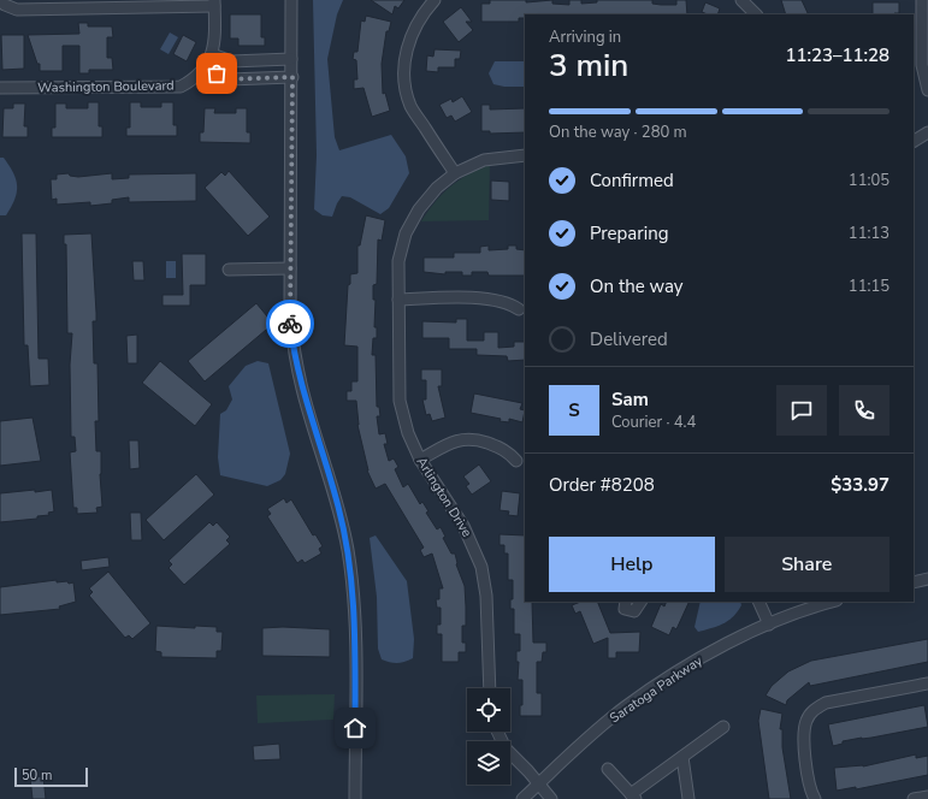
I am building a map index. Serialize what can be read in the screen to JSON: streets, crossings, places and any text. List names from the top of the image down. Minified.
{"streets":{"street":["Washington Boulevard","Arlington Drive","Saratoga Parkway"]},"scale_bar":"50 m","page":{"heading":["3 min","Arriving in","11:23–11:28"],"panel":["Sam","Courier · 4.4","Order #8208","$33.97"],"bar":"On the way · 280 m","list":[["Confirmed","11:05"],["Preparing","11:13"],["On the way","11:15"],"Delivered"],"round":"S","buttons":["Help","Share"],"scale":"50 m"}}
